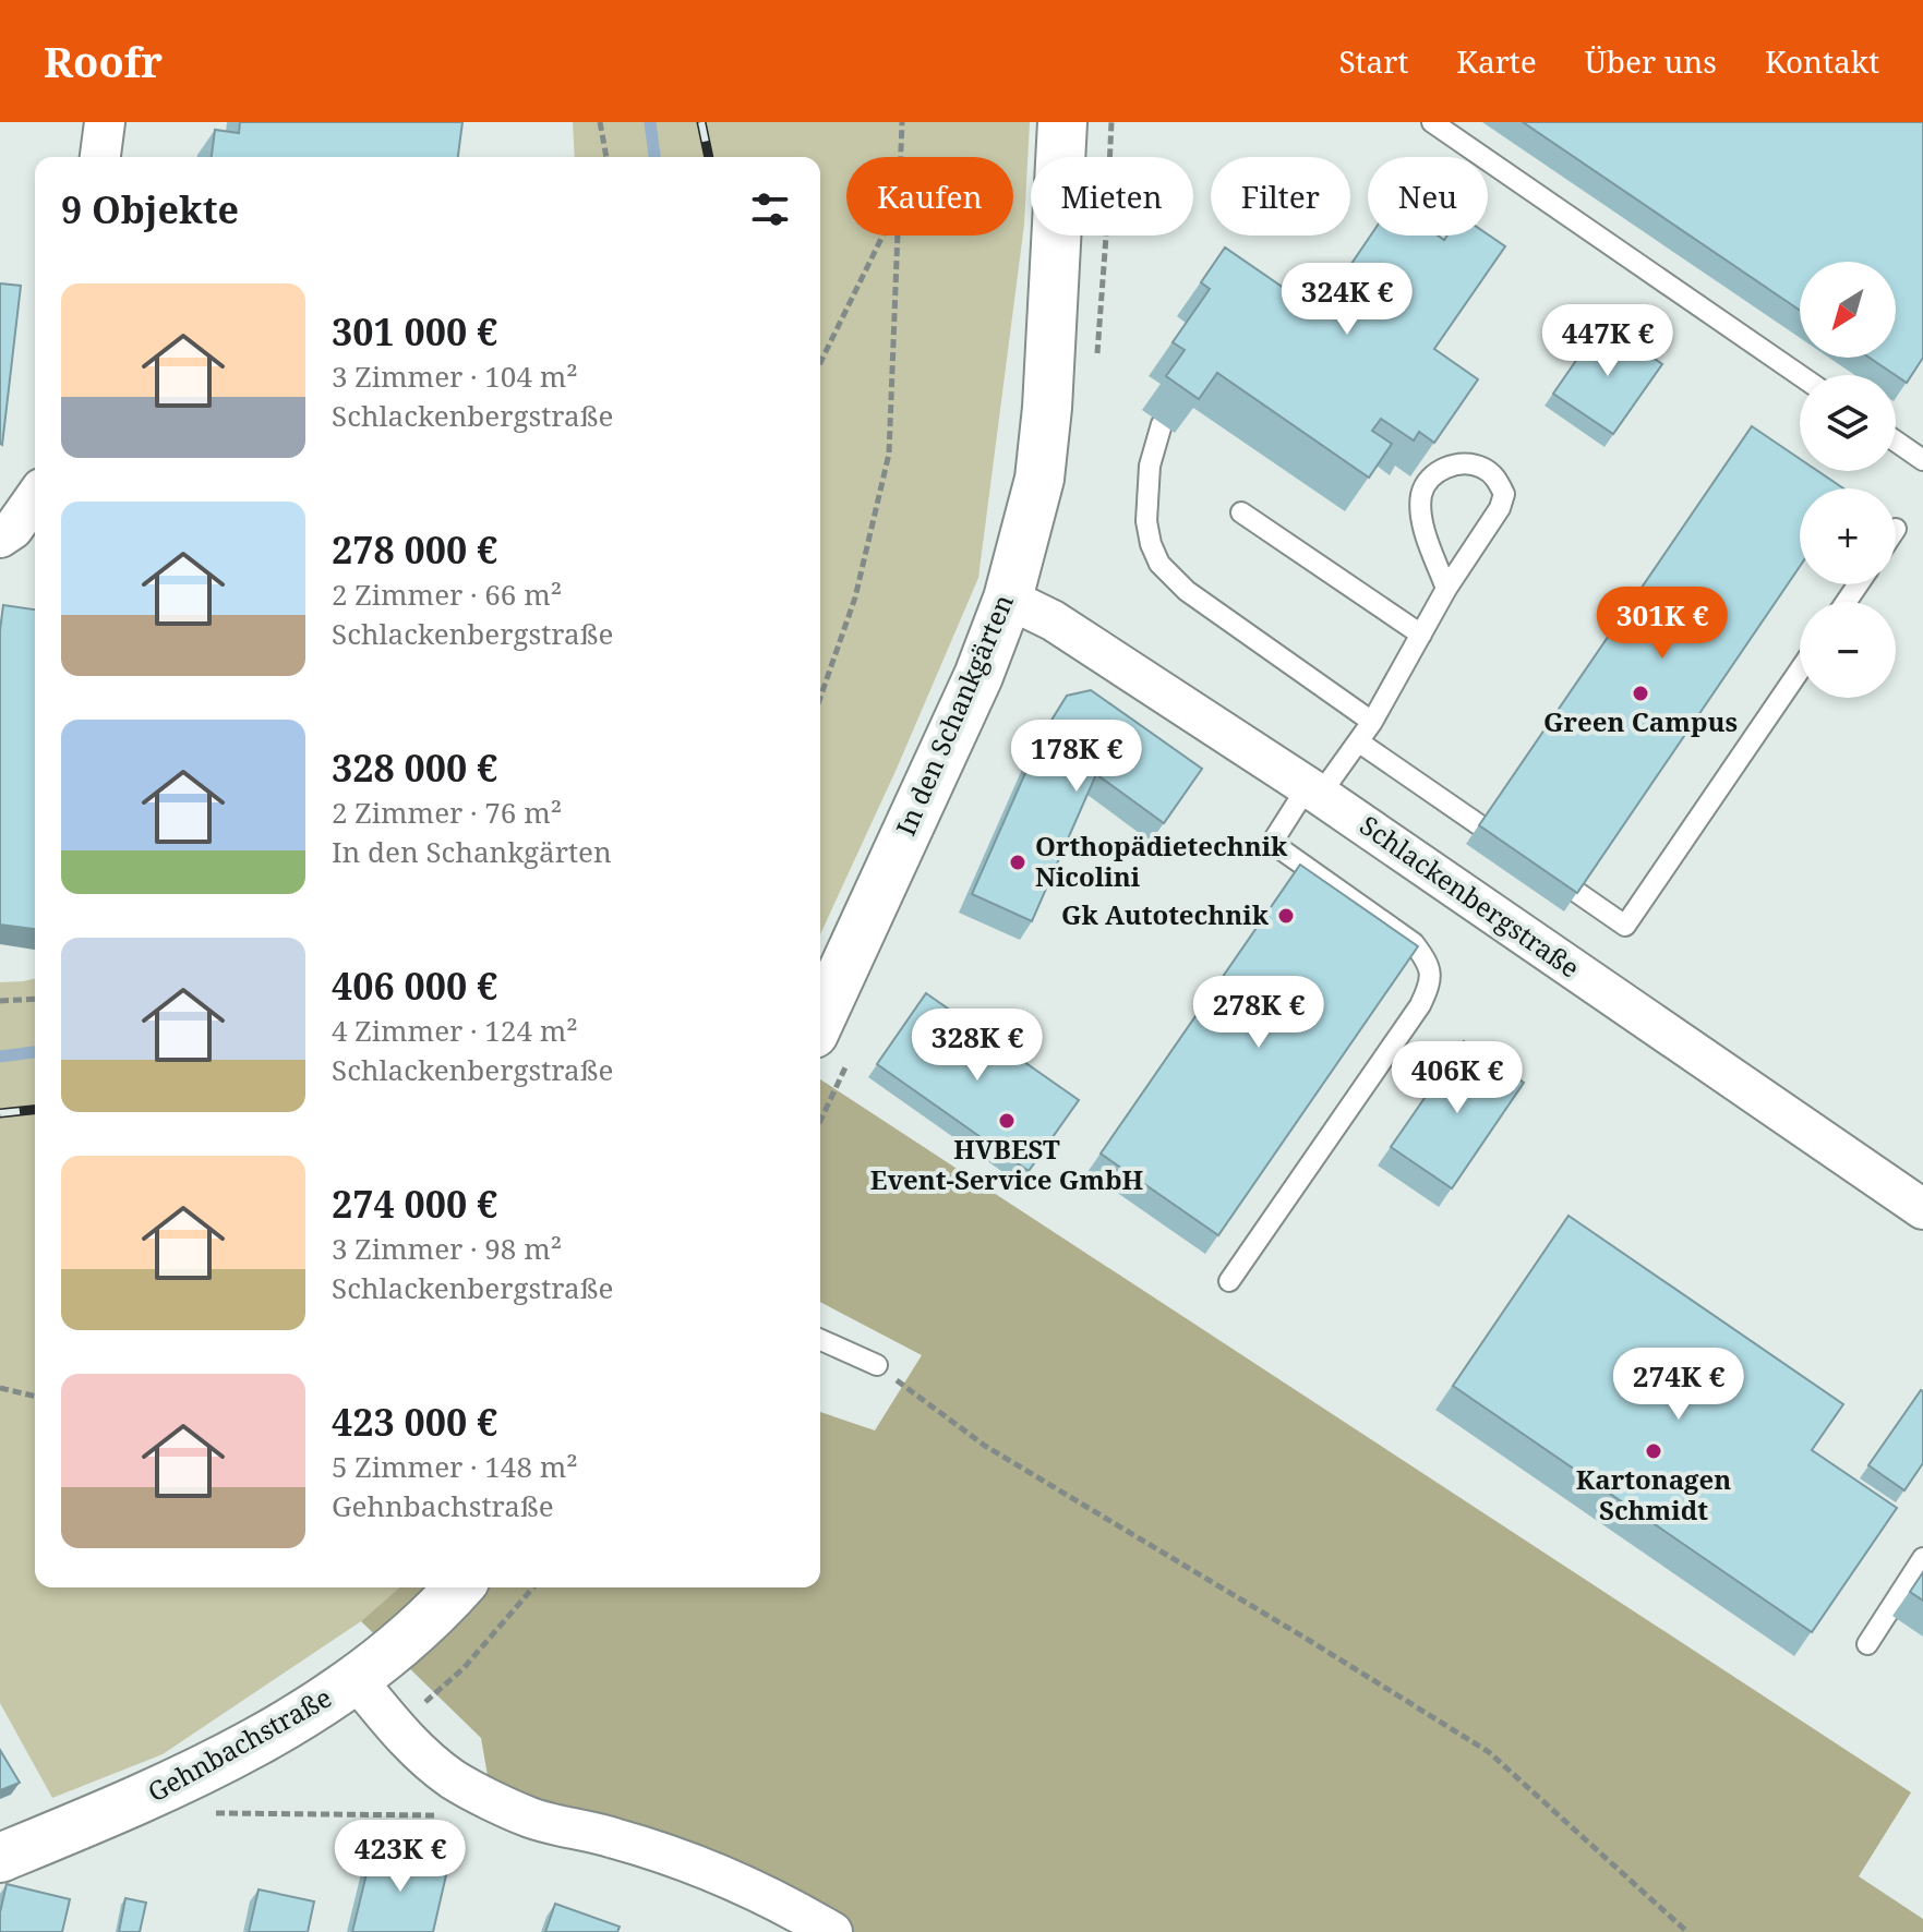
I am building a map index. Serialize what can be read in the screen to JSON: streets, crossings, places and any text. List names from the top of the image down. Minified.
{"streets":{"street":["In den Schankgärten","Schlackenbergstraße","Gehnbachstraße"]},"crossings":[["In den Schankgärten","Schlackenbergstraße"]],"places":["Green Campus","Orthopädietechnik Nicolini","Gk Autotechnik","HVBEST Event-Service GmbH","Kartonagen Schmidt"],"north":"bottom left","page":{"header":"Roofr","nav":["Start","Karte","Über uns","Kontakt"],"chip":["Kaufen","Mieten","Filter","Neu"],"heading":"9 Objekte","map_buttons":["+","−"],"list":[{"name":"301 000 €","note":"3 Zimmer · 104 m² · Schlackenbergstraße"},{"name":"278 000 €","note":"2 Zimmer · 66 m² · Schlackenbergstraße"},{"name":"328 000 €","note":"2 Zimmer · 76 m² · In den Schankgärten"},{"name":"406 000 €","note":"4 Zimmer · 124 m² · Schlackenbergstraße"},{"name":"274 000 €","note":"3 Zimmer · 98 m² · Schlackenbergstraße"},{"name":"423 000 €","note":"5 Zimmer · 148 m² · Gehnbachstraße"}],"price":["324K €","447K €","301K €","178K €","278K €","328K €","406K €","274K €","423K €"]}}
